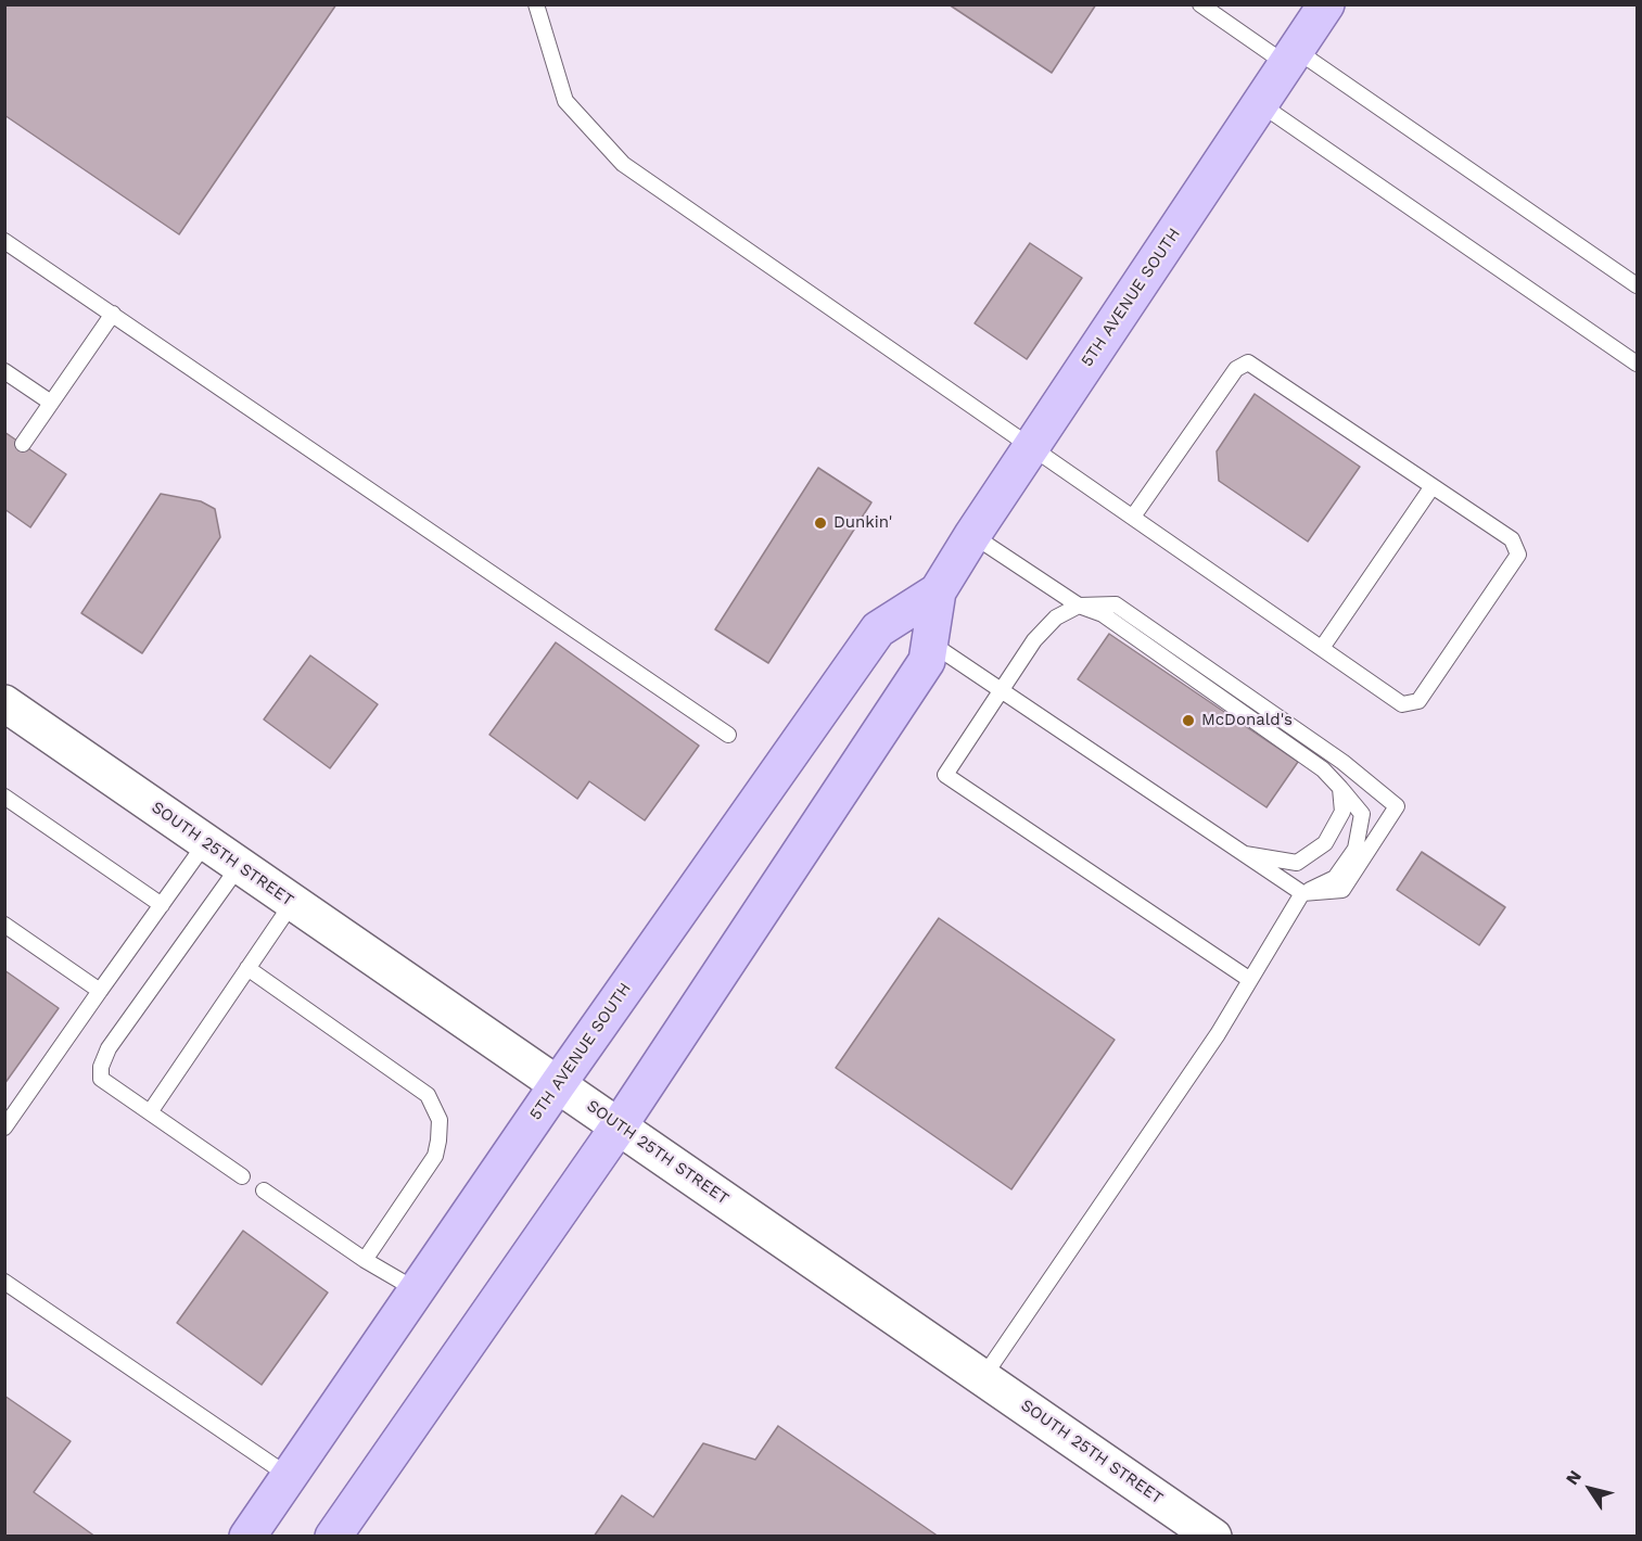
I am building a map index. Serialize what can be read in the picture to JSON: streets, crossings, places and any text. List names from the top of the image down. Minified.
{"streets":{"main road":["5TH AVENUE SOUTH"],"street":["SOUTH 25TH STREET"]},"crossings":[["5TH AVENUE SOUTH","SOUTH 25TH STREET"]],"places":["Dunkin'","McDonald's"],"north":"top left"}
